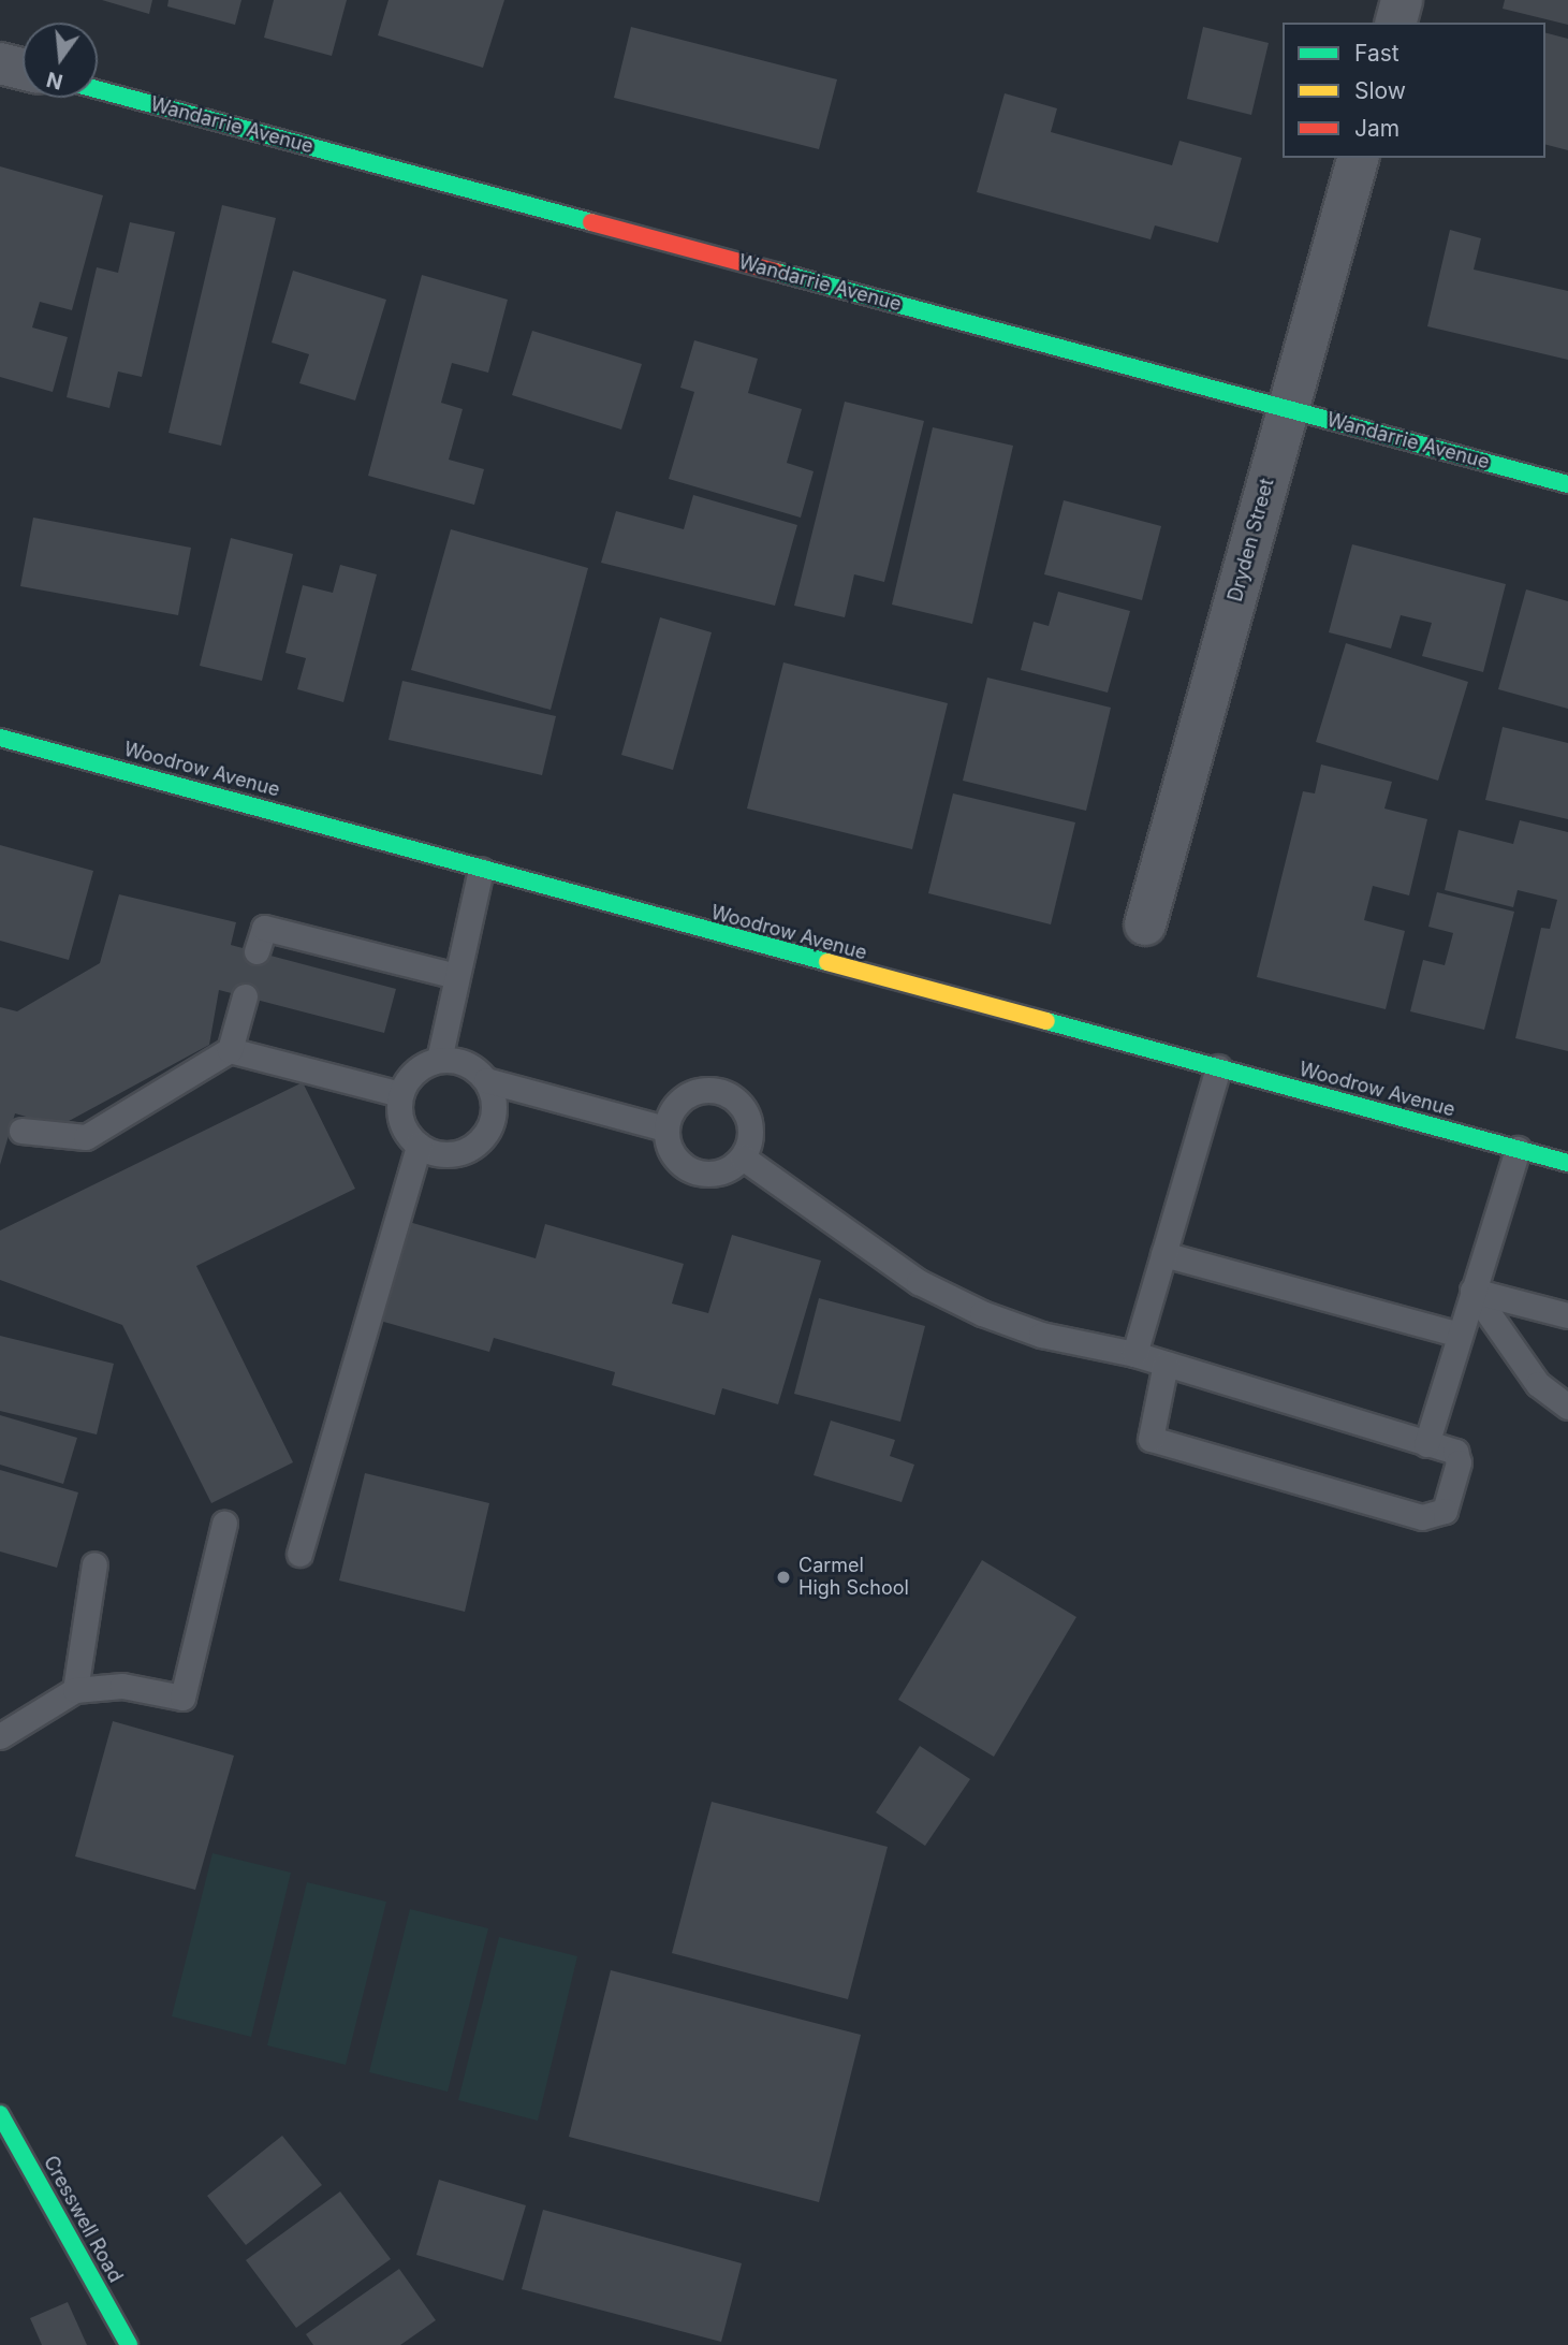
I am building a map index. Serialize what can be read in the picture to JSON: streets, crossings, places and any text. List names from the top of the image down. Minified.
{"streets":{"street":["Wandarrie Avenue","Dryden Street","Woodrow Avenue","Cresswell Road"]},"crossings":[["Wandarrie Avenue","Dryden Street"]],"places":["Carmel High School"],"legend":["Fast","Slow","Jam"],"north":"bottom"}
